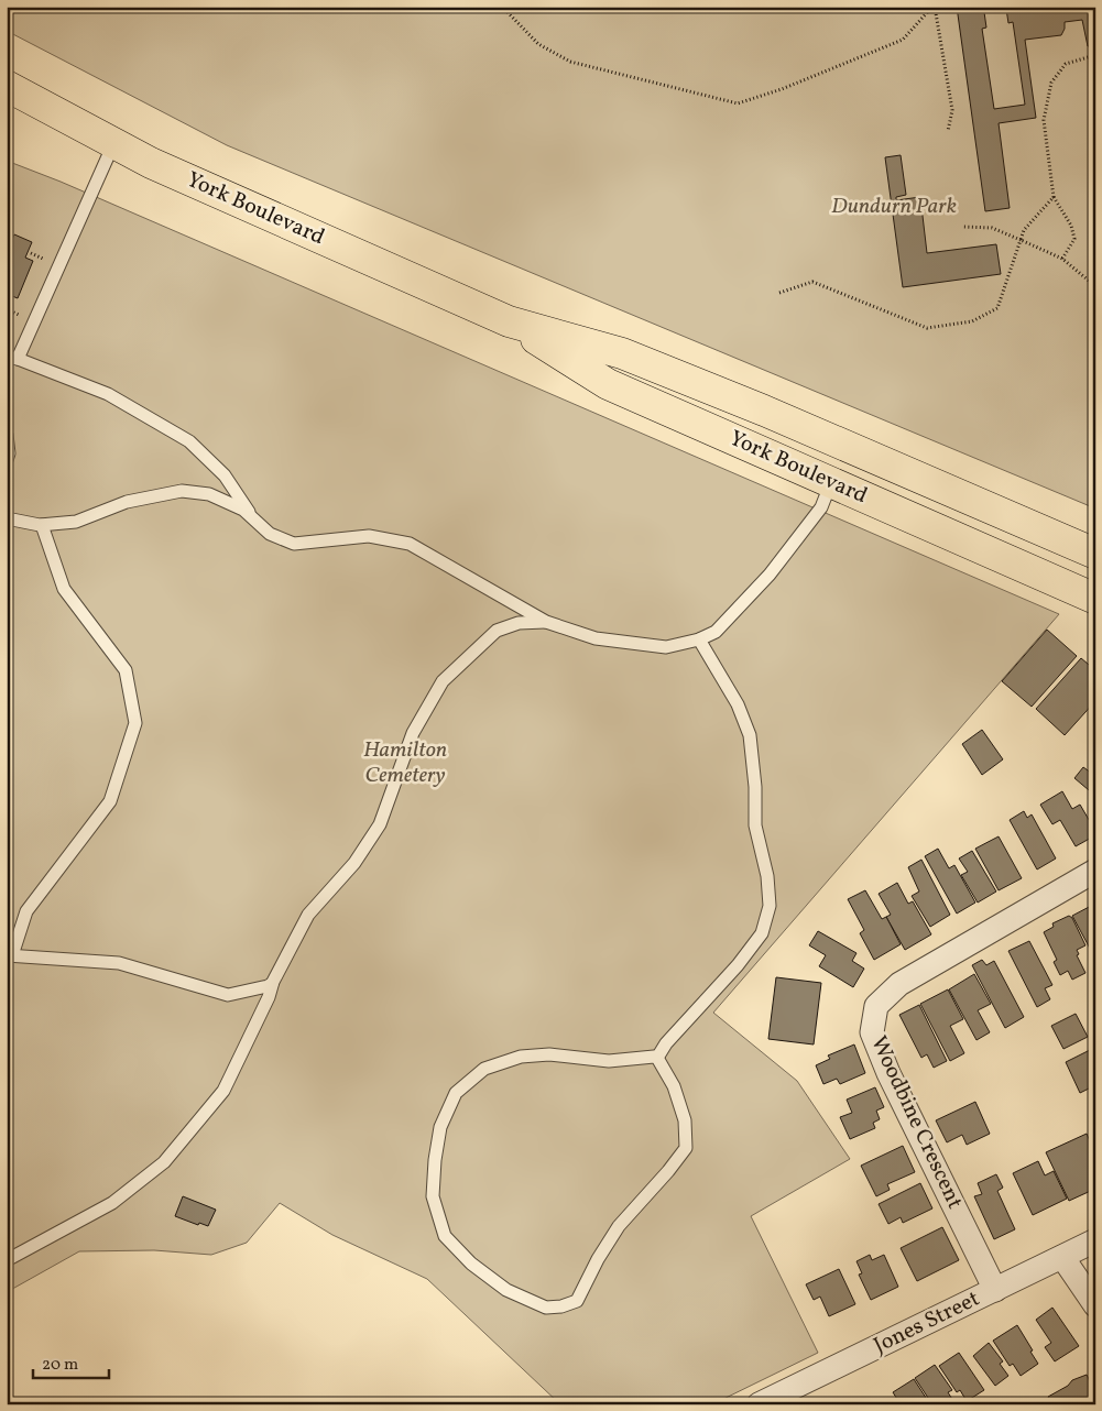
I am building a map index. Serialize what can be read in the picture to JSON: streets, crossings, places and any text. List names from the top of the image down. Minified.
{"streets":{"main road":["York Boulevard"],"street":["Woodbine Crescent","Jones Street"]},"crossings":[["Woodbine Crescent","Jones Street"]],"parks":["Dundurn Park","Hamilton Cemetery"],"scale_bar":"20 m"}
